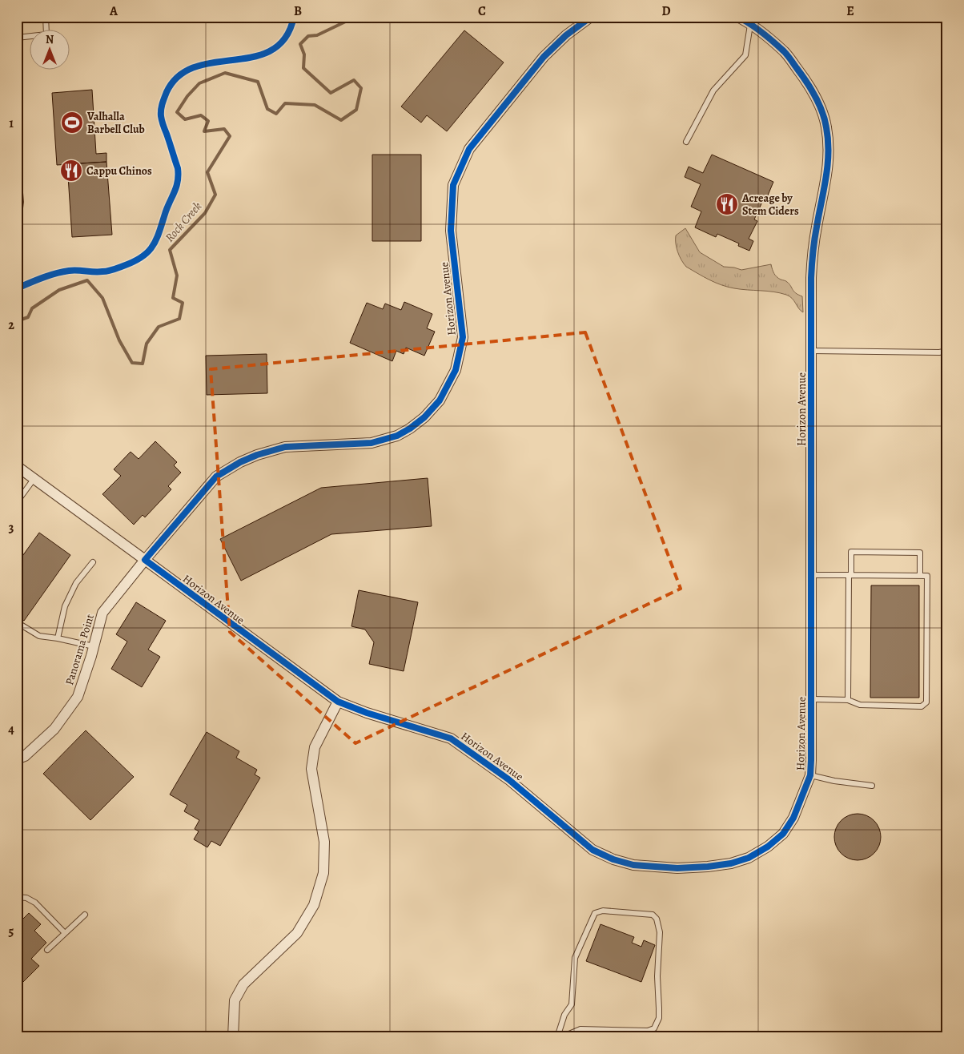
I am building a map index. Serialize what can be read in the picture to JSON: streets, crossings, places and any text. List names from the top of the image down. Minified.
{"streets":{"street":["Horizon Avenue","Panorama Point"]},"crossings":[["Horizon Avenue","Panorama Point"]],"water":["Rock Creek"],"places":{"sports":["Valhalla Barbell Club"],"restaurant":["Cappu Chinos","Acreage by Stem Ciders"]},"north":"top","grid":{"columns":["A","B","C","D","E"],"rows":["1","2","3","4","5"]}}
